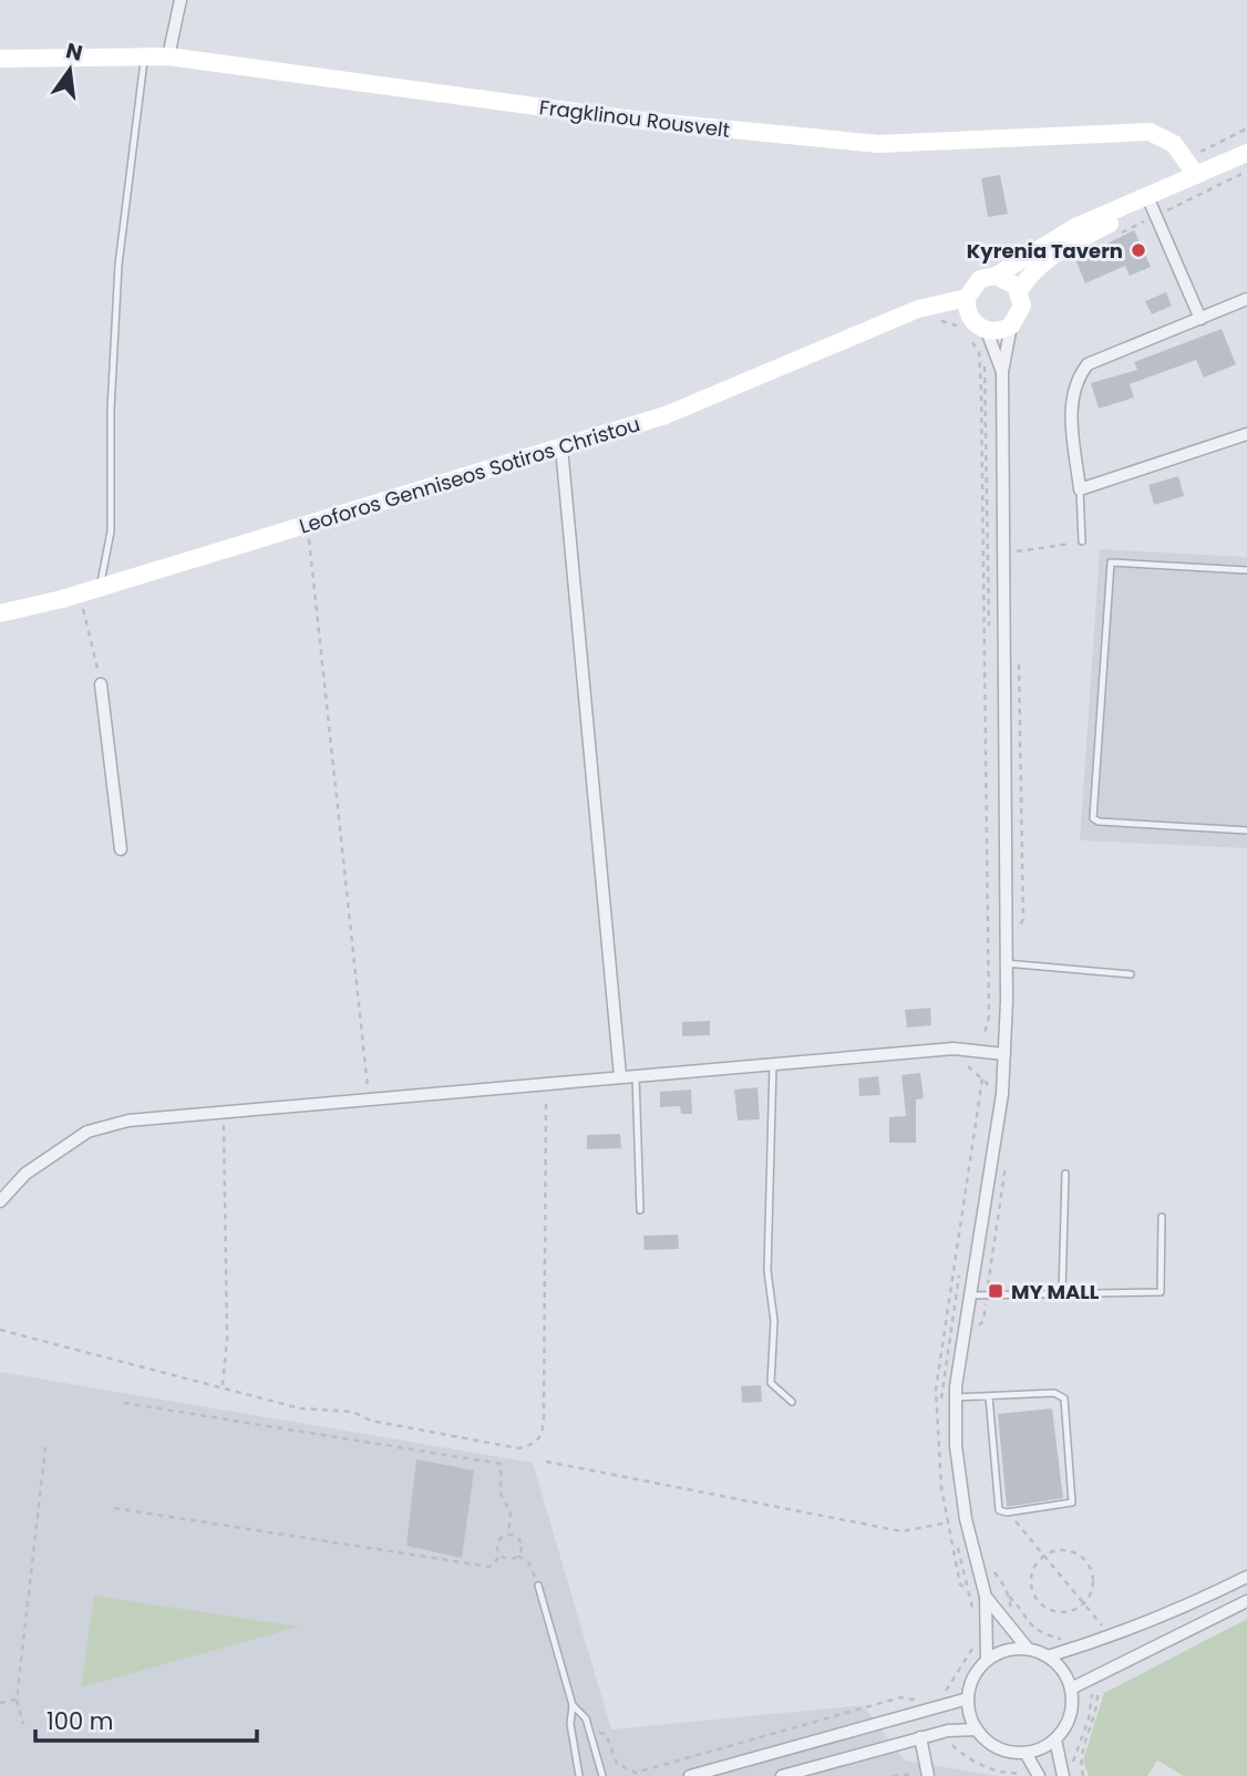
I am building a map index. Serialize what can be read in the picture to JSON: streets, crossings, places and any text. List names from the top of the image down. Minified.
{"streets":{"main road":["Fragklinou Rousvelt","Leoforos Genniseos Sotiros Christou"]},"places":{"other":["Kyrenia Tavern"],"transit":["MY MALL"]},"scale_bar":"100 m","north":"top"}
